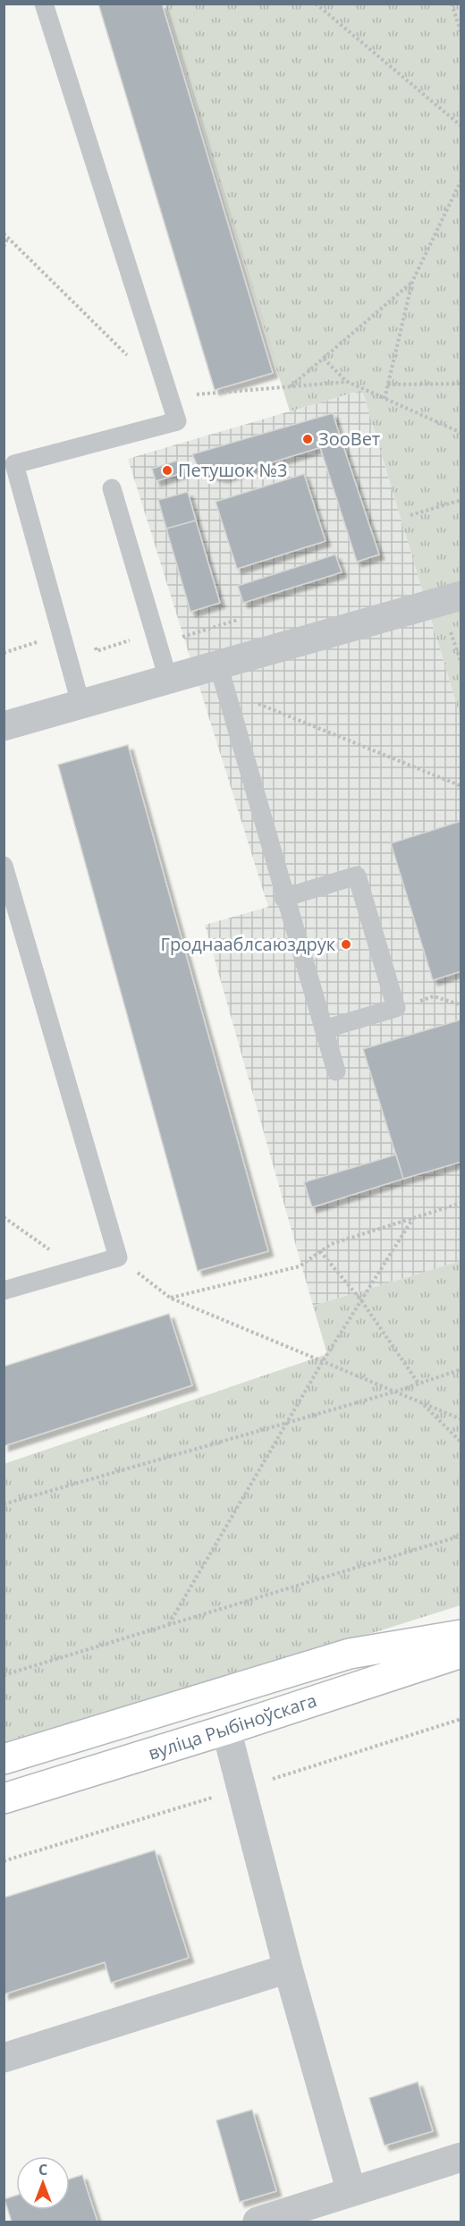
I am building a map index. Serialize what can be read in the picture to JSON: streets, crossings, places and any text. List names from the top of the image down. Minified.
{"streets":{"main road":["вуліца Рыбіноўскага"]},"places":["ЗооВет","Петушок №3","Гроднааблсаюздрук"],"north":"top"}
